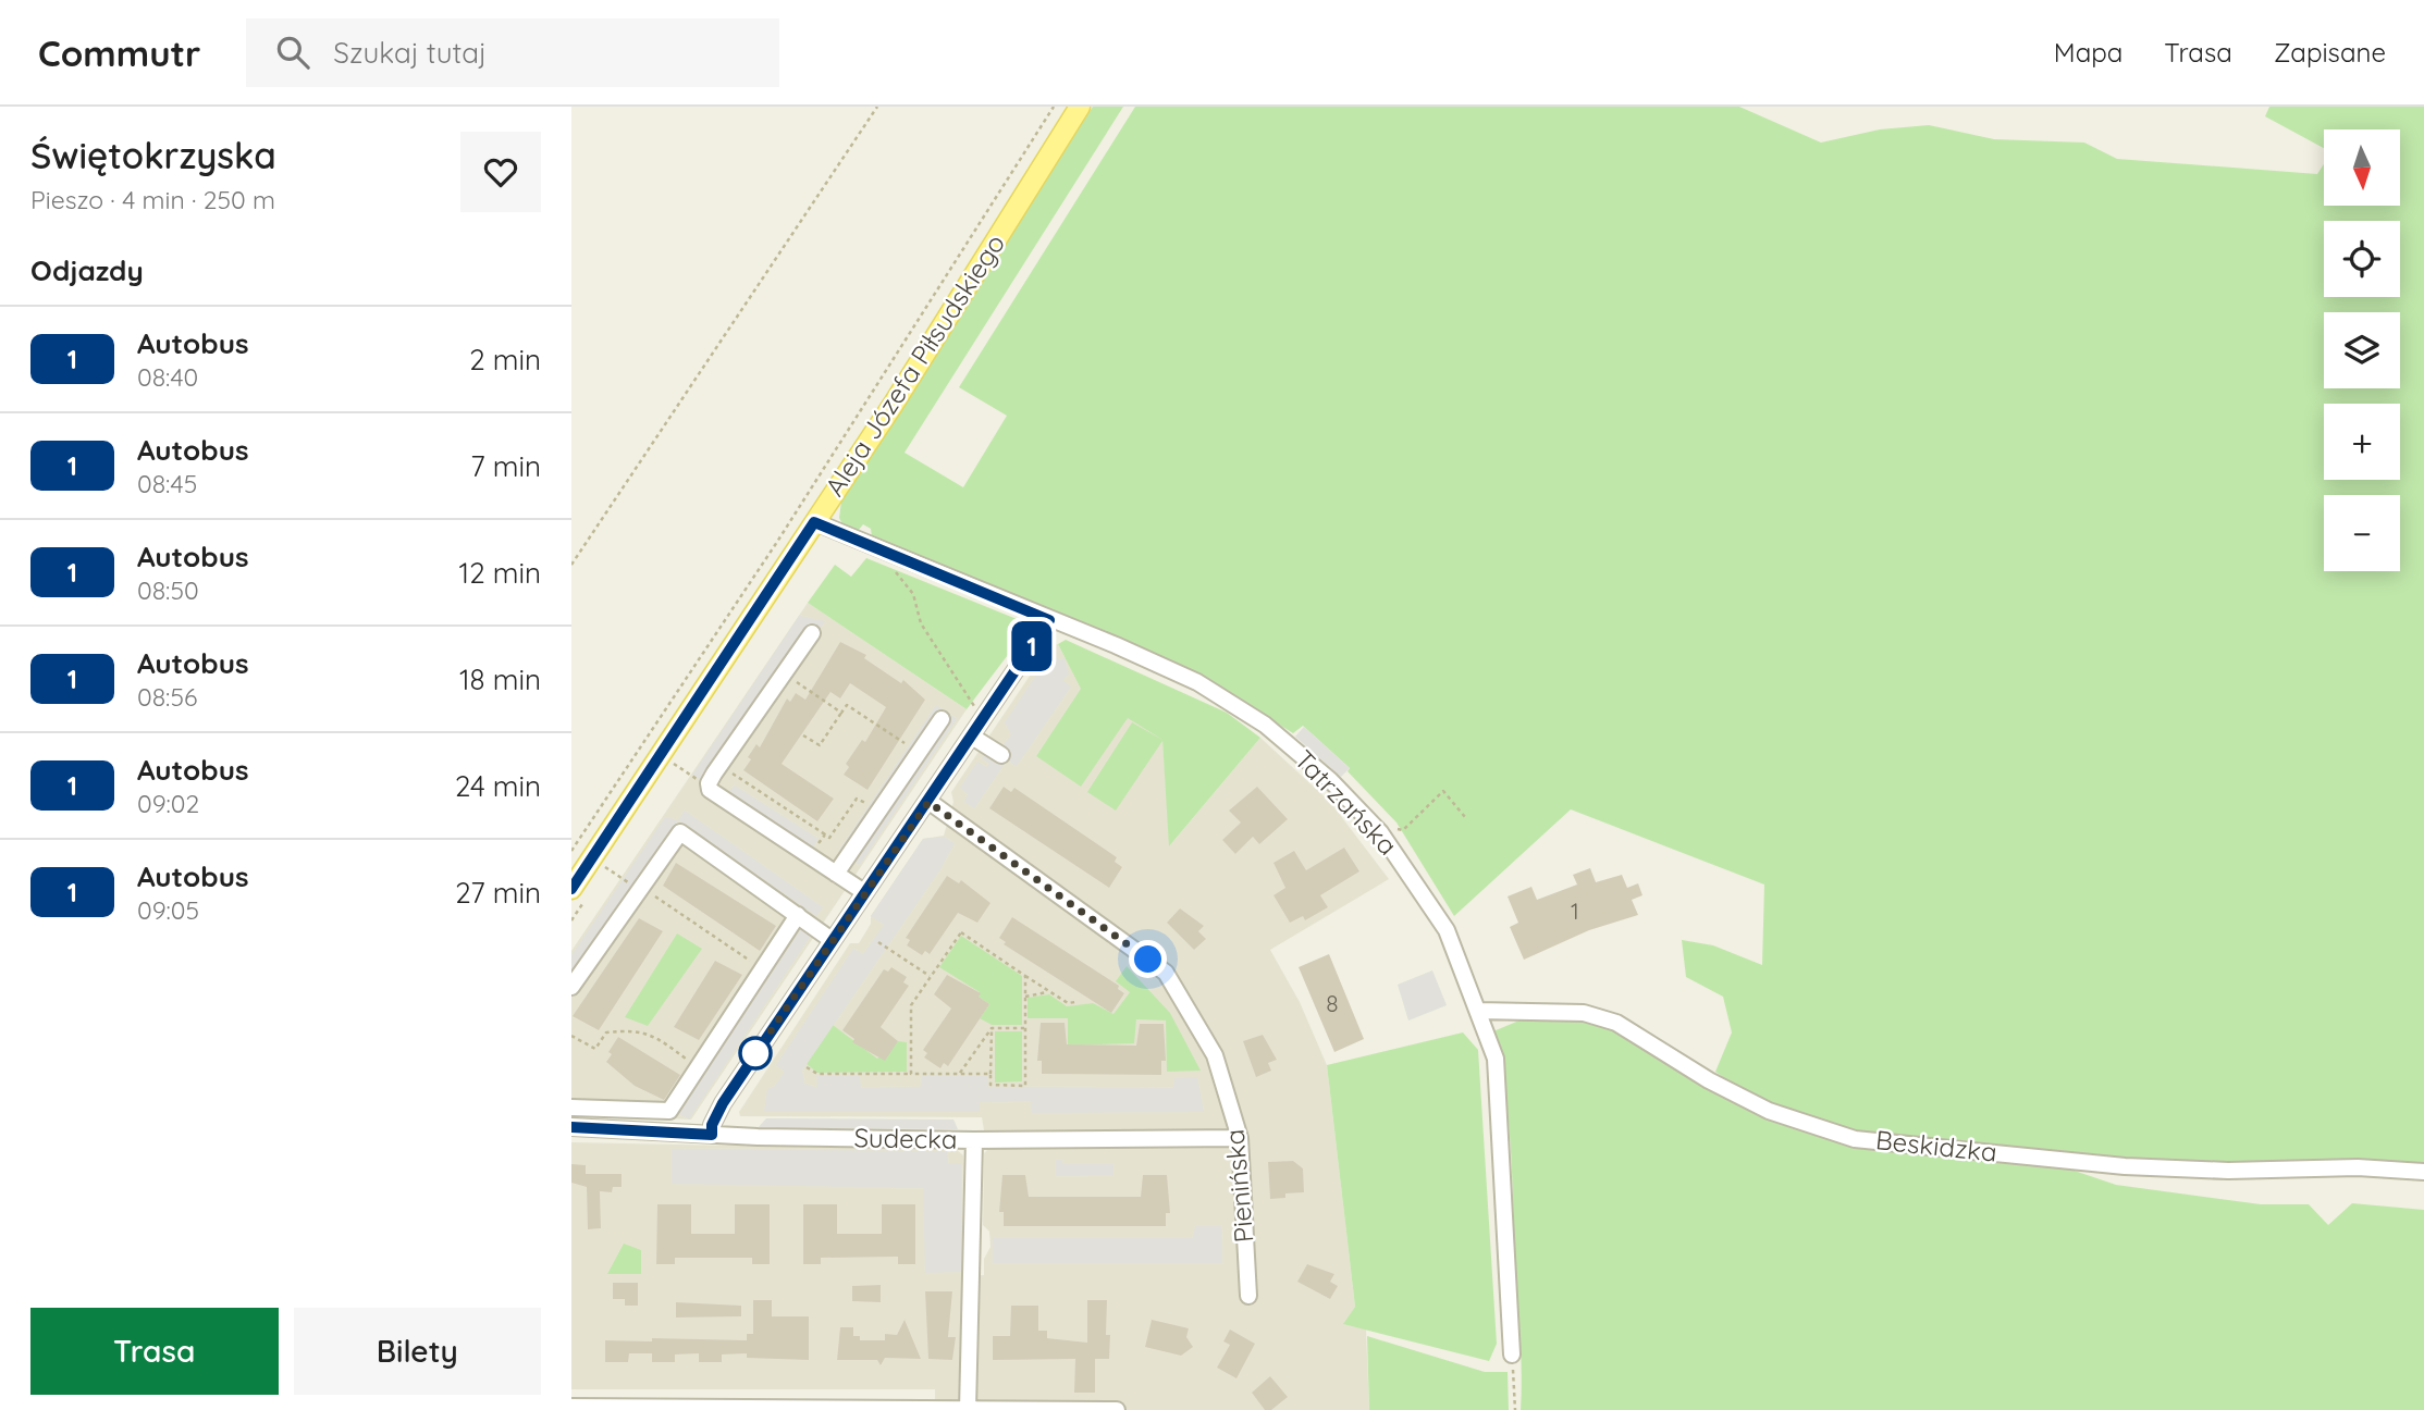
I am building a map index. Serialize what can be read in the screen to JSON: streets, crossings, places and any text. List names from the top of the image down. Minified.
{"streets":{"main road":["Aleja Józefa Piłsudskiego"],"street":["Tatrzańska","Sudecka","Beskidzka","Pienińska"]},"crossings":[["Aleja Józefa Piłsudskiego","Tatrzańska"],["Tatrzańska","Beskidzka"],["Sudecka","Pienińska"]],"lines":["bus line 1"],"house_numbers":["1","8"],"north":"bottom","page":{"header":"Commutr","search":"Szukaj tutaj","nav":["Mapa","Trasa","Zapisane"],"heading":[["Świętokrzyska","Pieszo · 4 min · 250 m"],"Odjazdy"],"on_map":"1","map_buttons":["+","−"],"list":[{"mark":"1","name":"Autobus","note":"08:40","value":"2 min"},{"mark":"1","name":"Autobus","note":"08:45","value":"7 min"},{"mark":"1","name":"Autobus","note":"08:50","value":"12 min"},{"mark":"1","name":"Autobus","note":"08:56","value":"18 min"},{"mark":"1","name":"Autobus","note":"09:02","value":"24 min"},{"mark":"1","name":"Autobus","note":"09:05","value":"27 min"}],"buttons":["Trasa","Bilety"]}}
